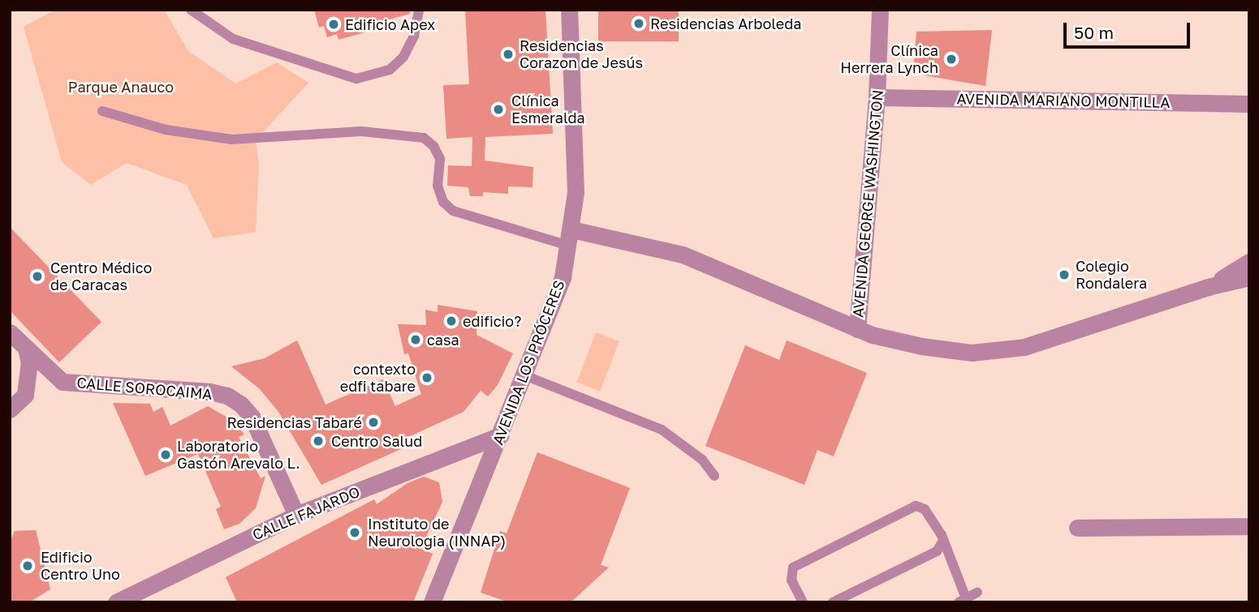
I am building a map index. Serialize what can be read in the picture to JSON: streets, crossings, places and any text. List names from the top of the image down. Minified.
{"streets":{"street":["AVENIDA MARIANO MONTILLA","AVENIDA GEORGE WASHINGTON","AVENIDA LOS PRÓCERES","CALLE SOROCAIMA","CALLE FAJARDO"]},"crossings":[["AVENIDA MARIANO MONTILLA","AVENIDA GEORGE WASHINGTON"],["AVENIDA LOS PRÓCERES","CALLE FAJARDO"],["CALLE SOROCAIMA","CALLE FAJARDO"]],"parks":["Parque Anauco"],"places":["Residencias Arboleda","Edificio Apex","Residencias Corazon de Jesús","Clínica Herrera Lynch","Clínica Esmeralda","Colegio Rondalera","Centro Médico de Caracas","edificio?","casa","contexto edfi tabare","Residencias Tabaré","Centro Salud","Laboratorio Gastón Arevalo L.","Instituto de Neurologia (INNAP)","Edificio Centro Uno"],"scale_bar":"50 m"}
